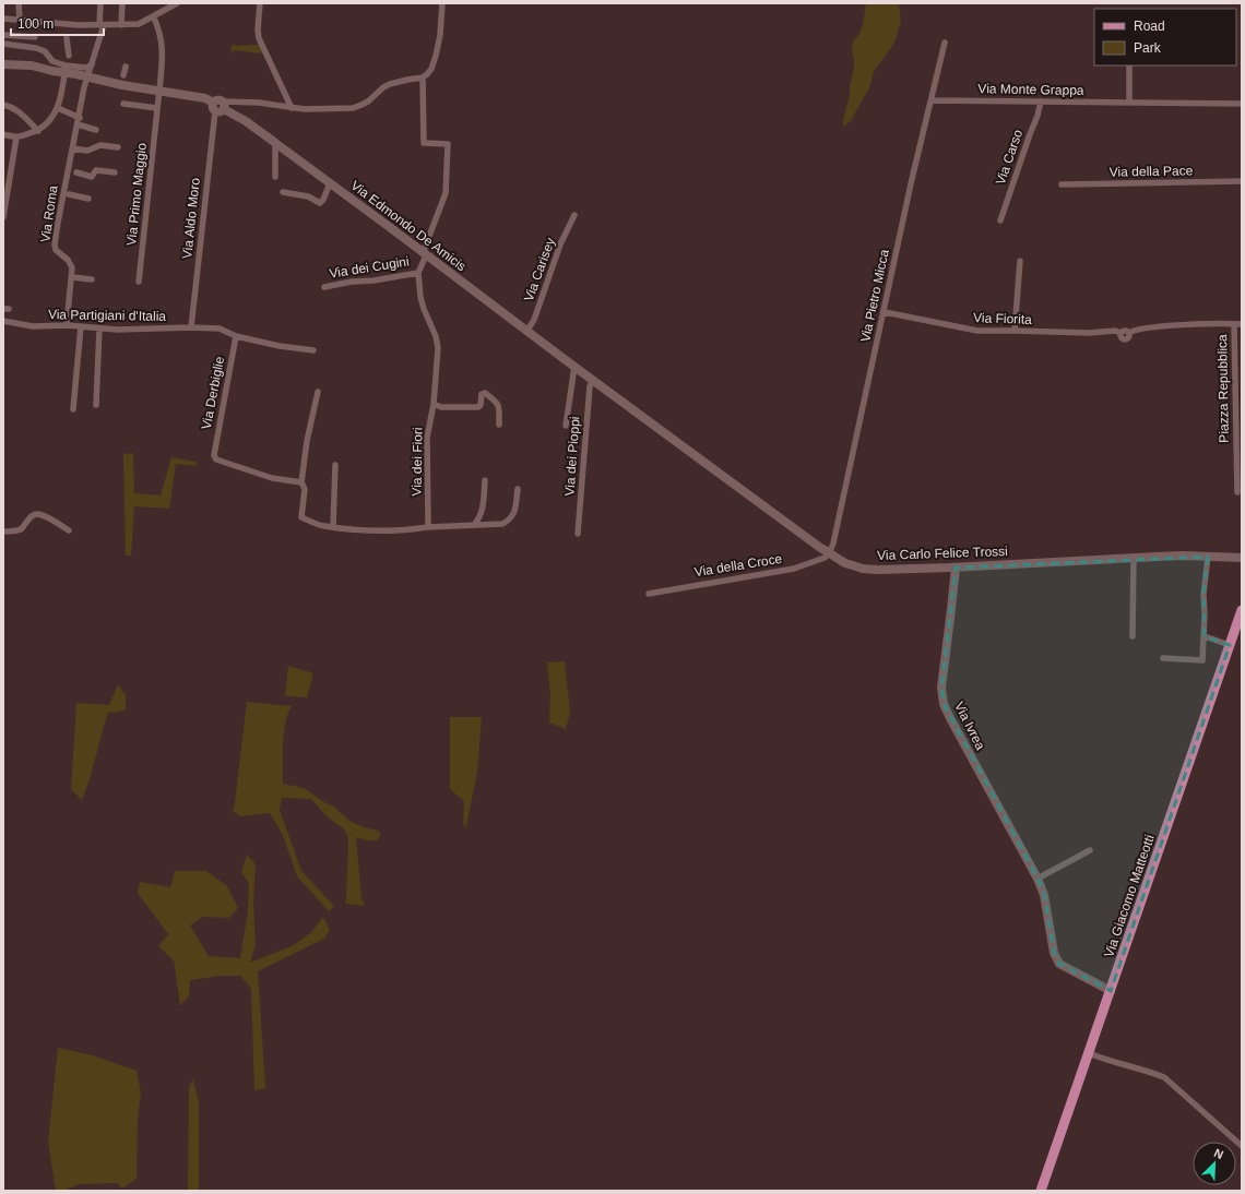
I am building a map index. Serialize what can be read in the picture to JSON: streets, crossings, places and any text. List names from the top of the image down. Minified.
{"streets":{"main road":["Via Giacomo Matteotti"],"street":["Via Monte Grappa","Via Carso","Via della Pace","Via Primo Maggio","Via Roma","Via Aldo Moro","Via Edmondo De Amicis","Via dei Cugini","Via Carisey","Via Pietro Micca","Via Partigiani d'Italia","Via Fiorita","Piazza Repubblica","Via Derbiglie","Via dei Pioppi","Via dei Fiori","Via Carlo Felice Trossi","Via della Croce","Via Ivrea"]},"crossings":[["Via Monte Grappa","Via Carso"],["Via Monte Grappa","Via Pietro Micca"],["Via Primo Maggio","Via Edmondo De Amicis"],["Via Roma","Via Edmondo De Amicis"],["Via Roma","Via Partigiani d'Italia"],["Via Aldo Moro","Via Edmondo De Amicis"],["Via Aldo Moro","Via Partigiani d'Italia"],["Via Edmondo De Amicis","Via Carisey"],["Via Edmondo De Amicis","Via dei Pioppi"],["Via Edmondo De Amicis","Via Carlo Felice Trossi"],["Via dei Cugini","Via dei Fiori"],["Via Pietro Micca","Via Fiorita"],["Via Pietro Micca","Via Carlo Felice Trossi"],["Via Pietro Micca","Via della Croce"],["Via Partigiani d'Italia","Via Derbiglie"],["Via Fiorita","Piazza Repubblica"],["Via Carlo Felice Trossi","Via della Croce"],["Via Carlo Felice Trossi","Via Ivrea"],["Via Ivrea","Via Giacomo Matteotti"]],"legend":["Road","Park"],"scale_bar":"100 m","north":"top right"}
